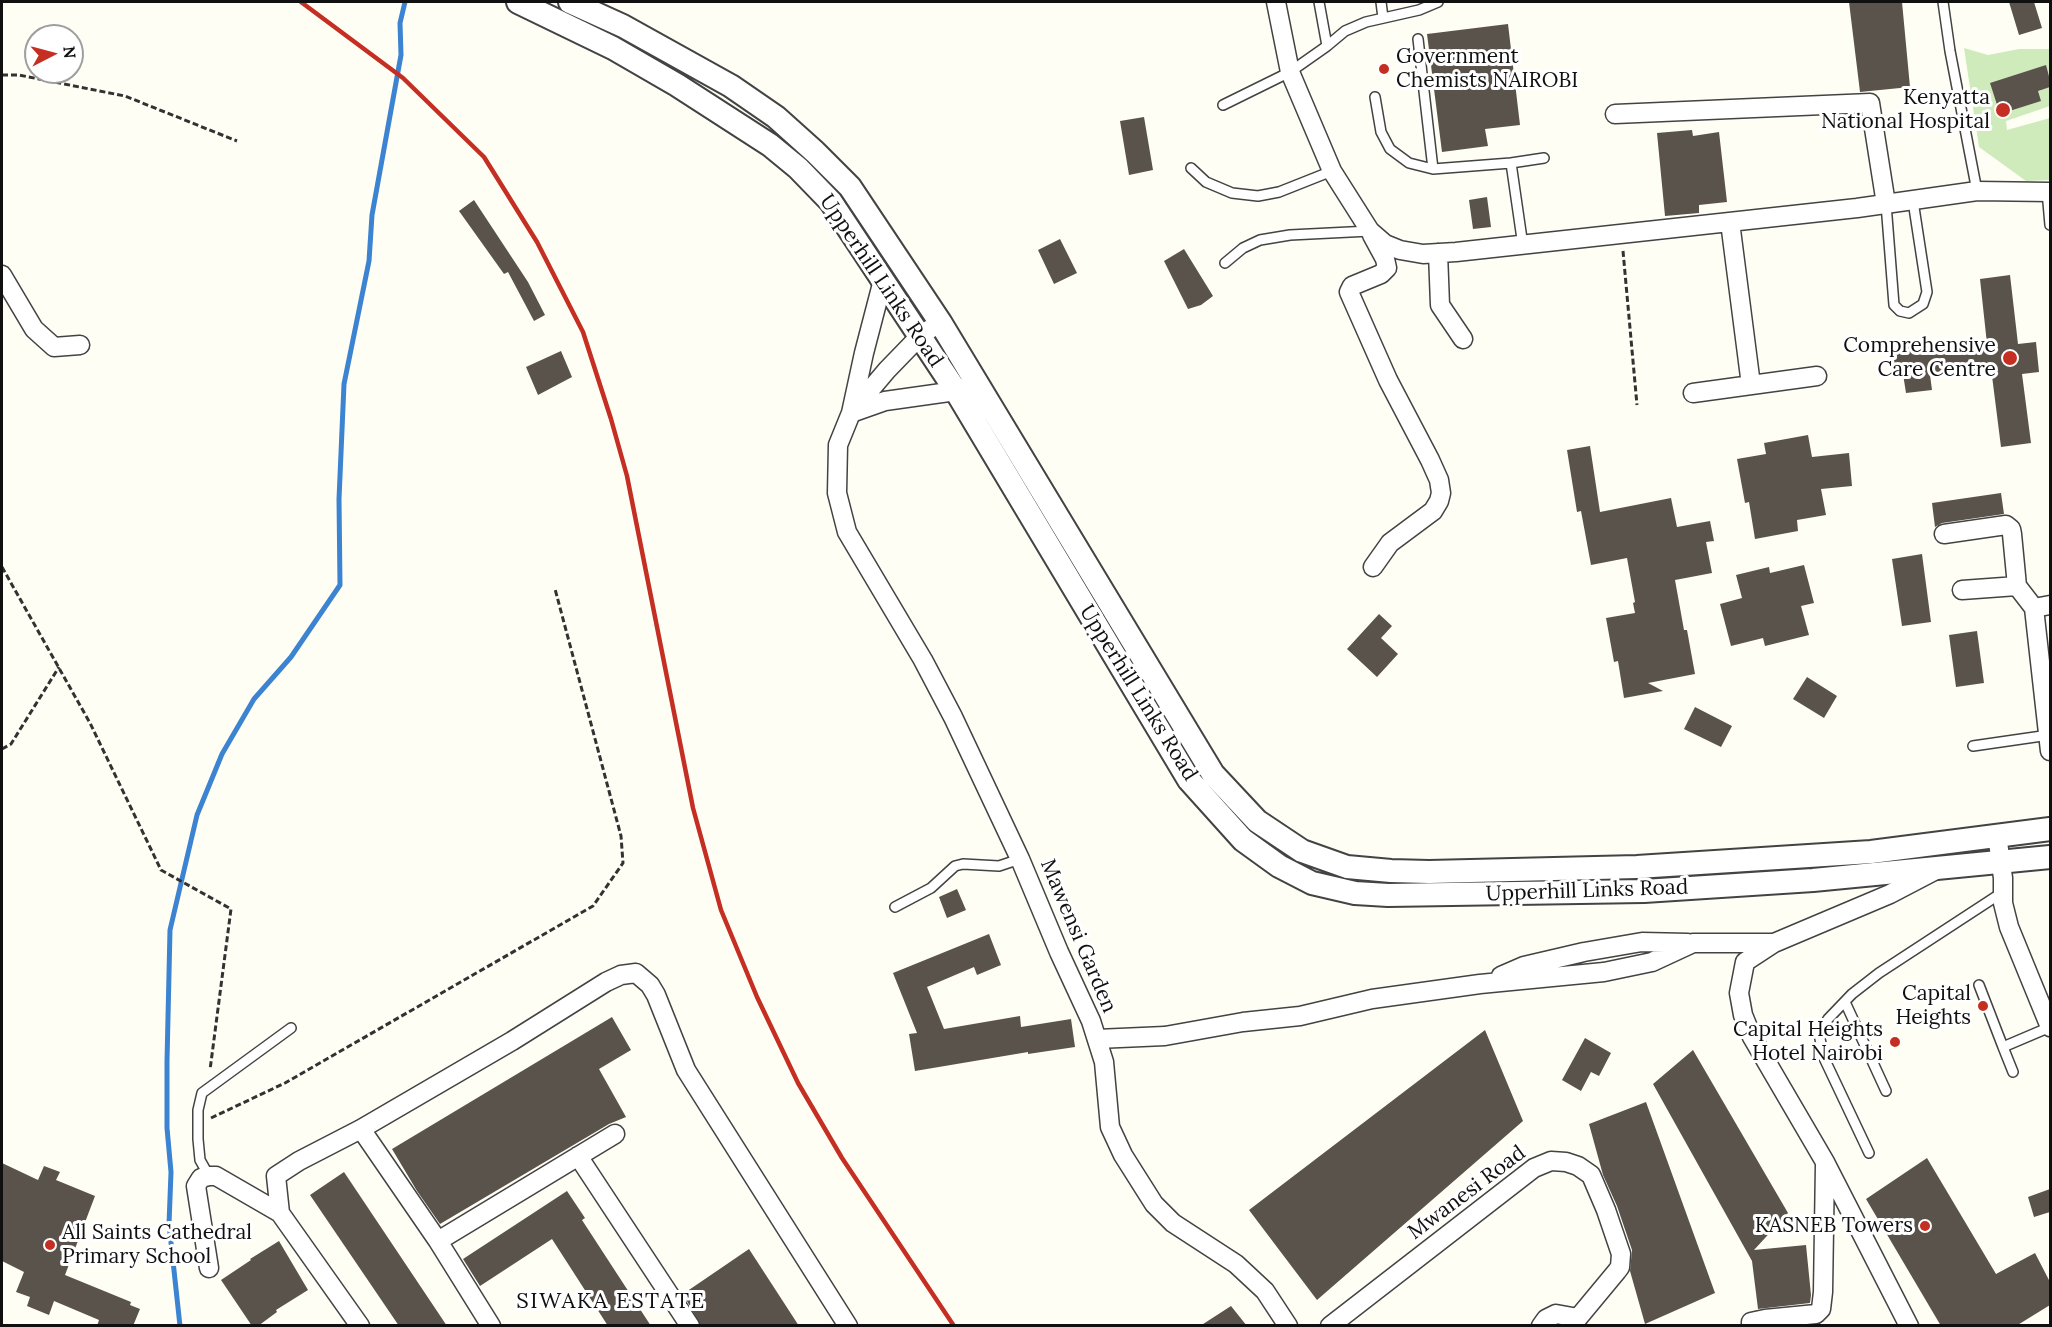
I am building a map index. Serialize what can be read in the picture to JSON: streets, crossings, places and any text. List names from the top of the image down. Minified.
{"streets":{"street":["Upperhill Links Road","Mawensi Garden","Mwanesi Road"]},"districts":["SIWAKA ESTATE"],"places":["Government Chemists NAIROBI","Kenyatta National Hospital","Comprehensive Care Centre","Capital Heights","Capital Heights Hotel Nairobi","KASNEB Towers","All Saints Cathedral Primary School"],"north":"right"}
